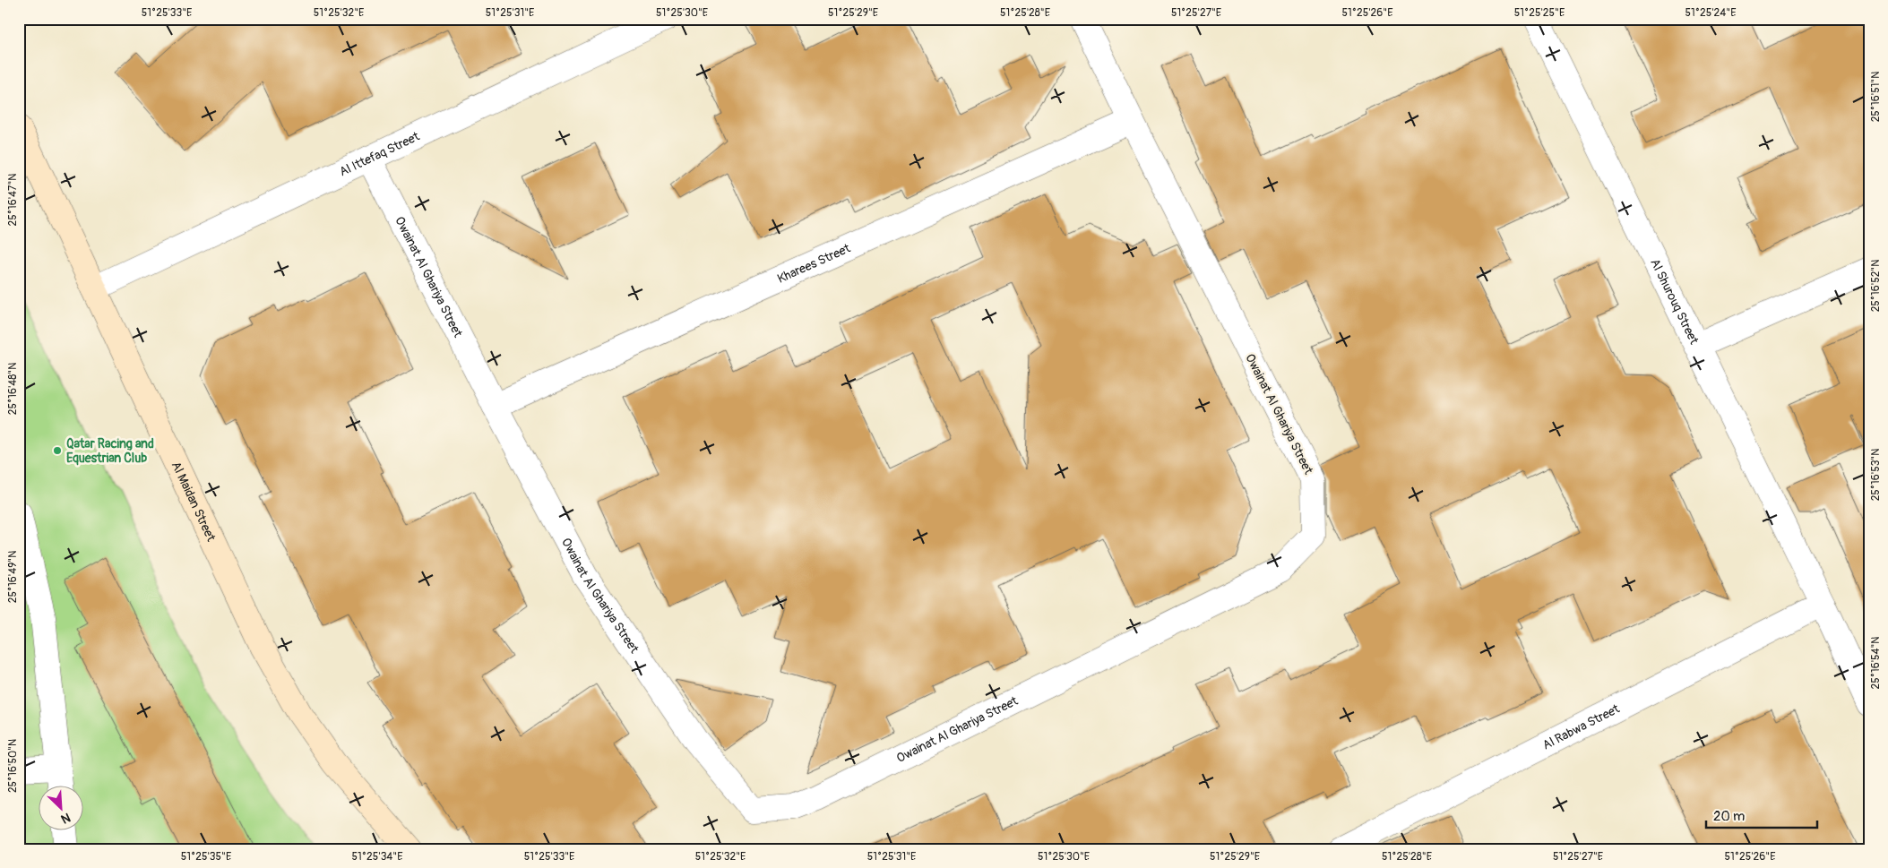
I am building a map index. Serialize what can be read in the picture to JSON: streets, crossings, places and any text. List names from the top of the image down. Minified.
{"streets":{"street":["Al Ittefaq Street","Kharees Street","Owainat Al Ghariya Street","Al Shurouq Street","Al Maidan Street","Al Rabwa Street"]},"crossings":[["Al Ittefaq Street","Owainat Al Ghariya Street"],["Al Ittefaq Street","Al Maidan Street"],["Kharees Street","Owainat Al Ghariya Street"],["Al Shurouq Street","Al Rabwa Street"]],"places":["Qatar Racing and Equestrian Club"],"scale_bar":"20 m","north":"bottom right","coordinates":["51°25'33\"E","51°25'32\"E","51°25'31\"E","51°25'30\"E","51°25'29\"E","51°25'28\"E","51°25'27\"E","51°25'26\"E","51°25'25\"E","51°25'24\"E","25°16'51\"N","25°16'47\"N","25°16'52\"N","25°16'48\"N","25°16'53\"N","25°16'49\"N","25°16'54\"N","25°16'50\"N","51°25'35\"E","51°25'34\"E"]}
